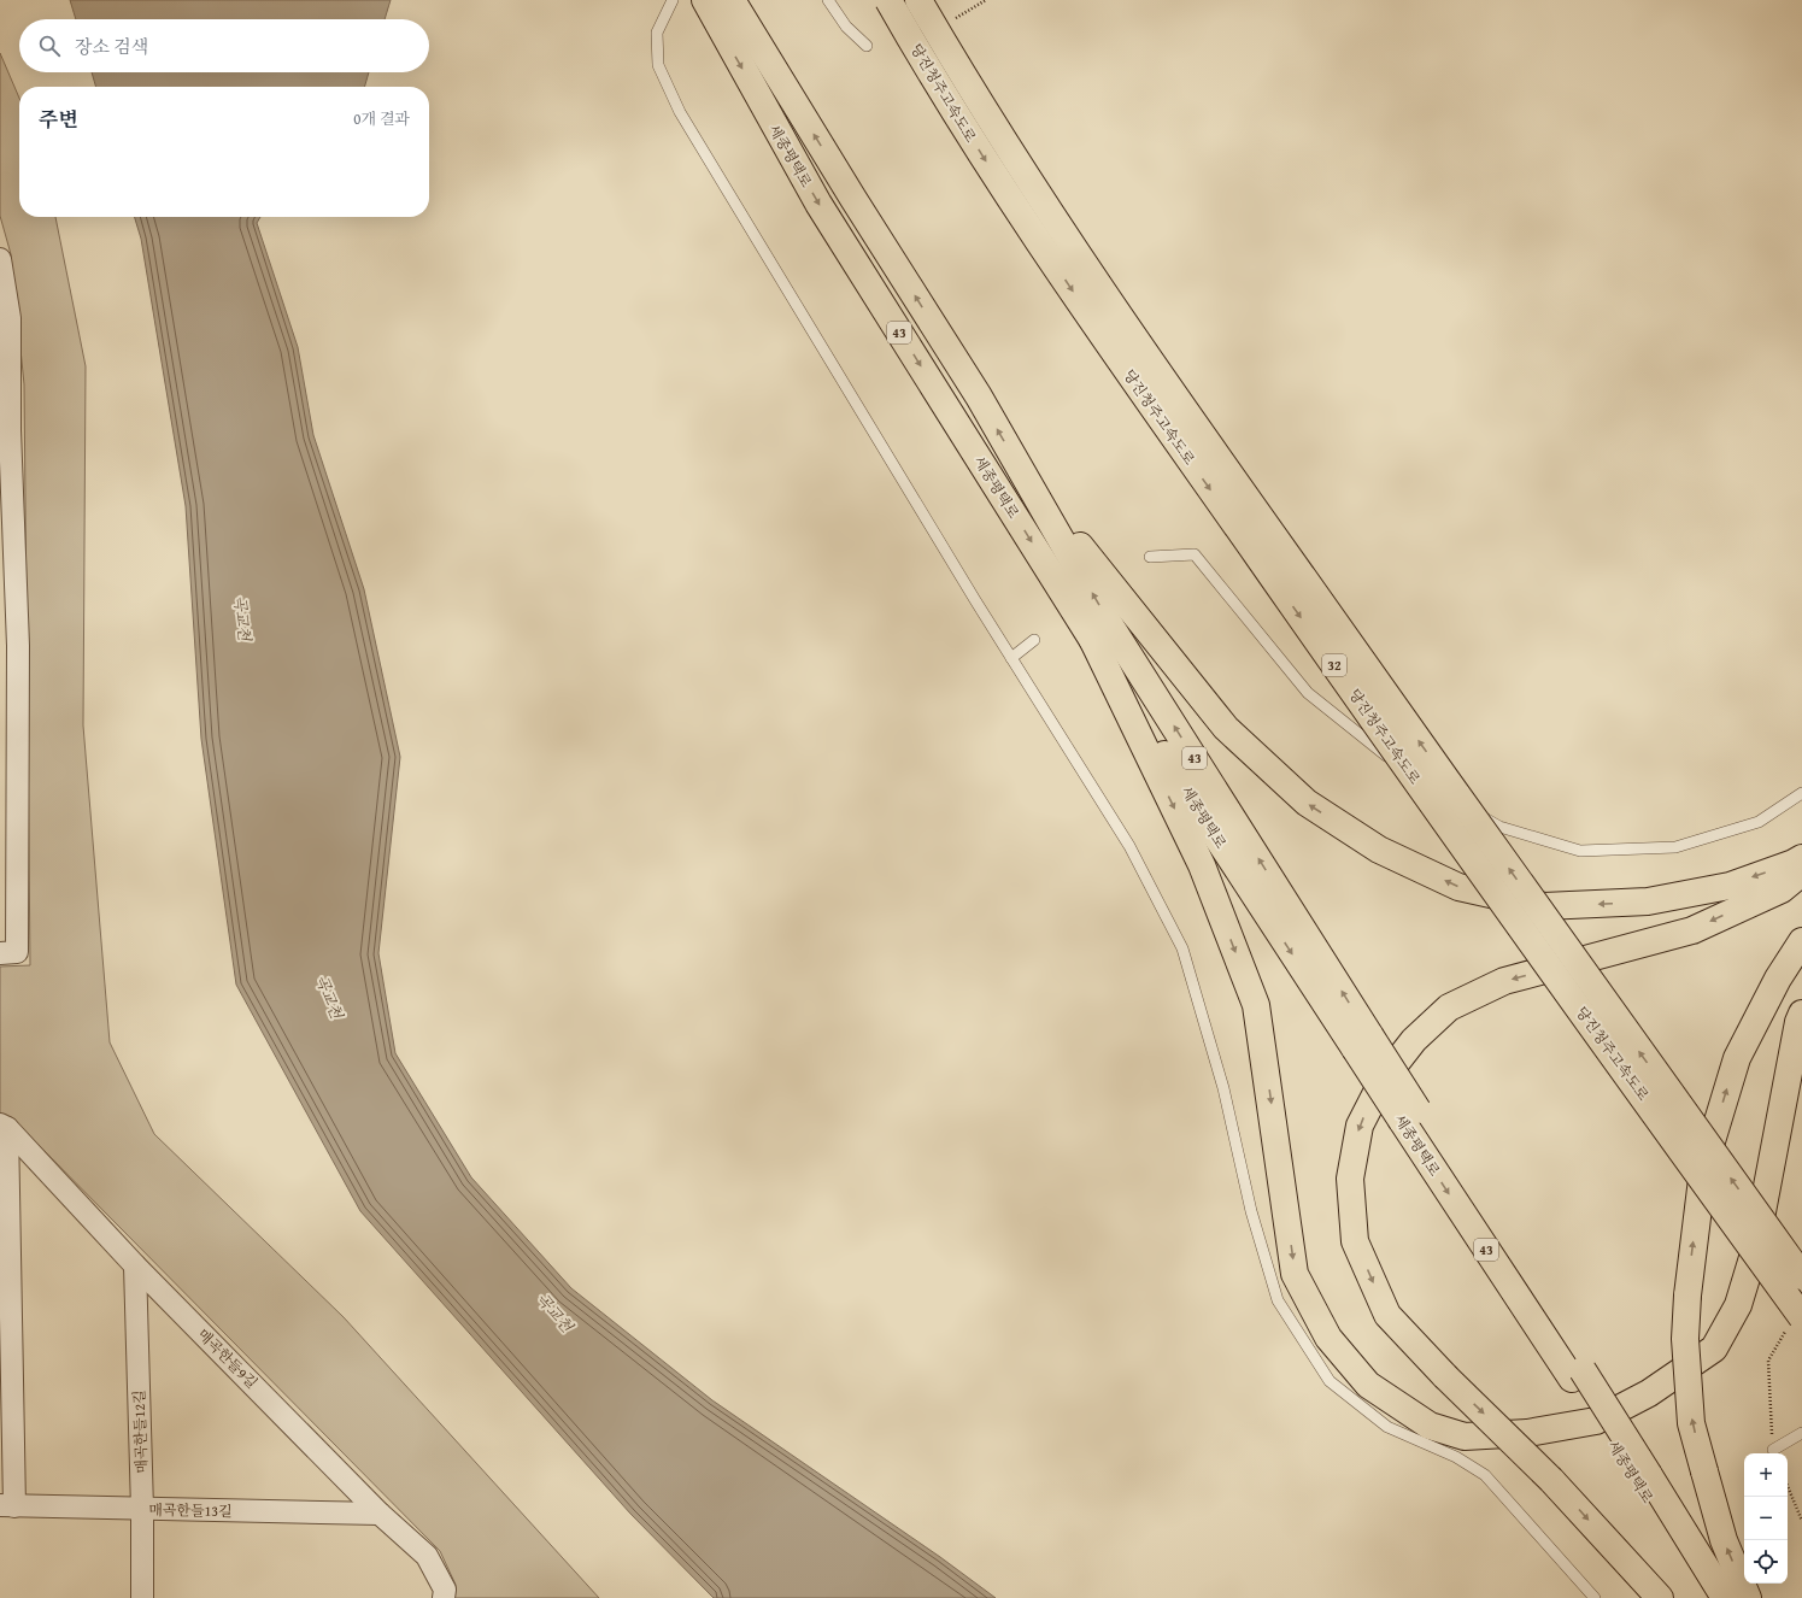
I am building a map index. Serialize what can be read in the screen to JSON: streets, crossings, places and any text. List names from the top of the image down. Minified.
{"streets":{"highway":["당진청주고속도로","세종평택로","43","32"],"street":["매곡한들9길","매곡한들12길","매곡한들13길"]},"crossings":[["매곡한들9길","매곡한들12길"],["매곡한들9길","매곡한들13길"],["매곡한들12길","매곡한들13길"]],"water":["곡교천"],"page":{"search":"장소 검색","heading":["주변","0개 결과"],"map_buttons":["+","−"]}}
